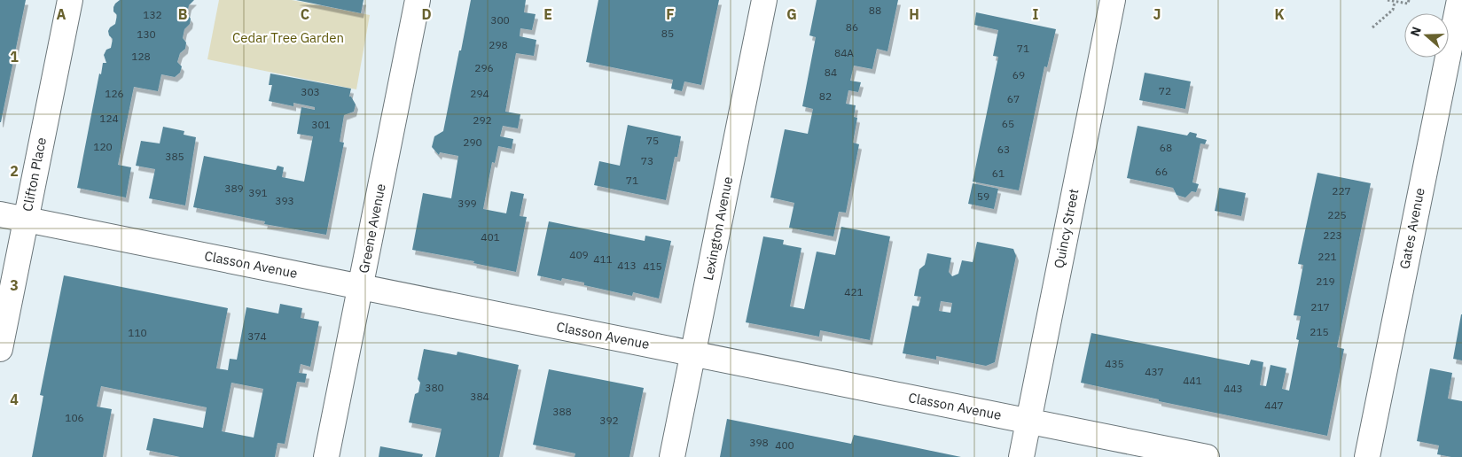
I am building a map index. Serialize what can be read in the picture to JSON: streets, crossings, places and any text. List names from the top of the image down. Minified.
{"streets":{"street":["Clifton Place","Greene Avenue","Lexington Avenue","Quincy Street","Gates Avenue","Classon Avenue"]},"crossings":[["Clifton Place","Classon Avenue"],["Greene Avenue","Classon Avenue"],["Lexington Avenue","Classon Avenue"],["Quincy Street","Classon Avenue"]],"parks":["Cedar Tree Garden"],"house_numbers":["88","132","300","86","85","130","298","71","84A","128","296","84","69","72","303","126","294","82","67","124","292","65","301","75","290","120","68","63","385","73","66","61","71","389","227","391","59","393","399","225","223","401","409","221","411","413","415","219","421","217","215","110","374","435","437","441","380","443","384","447","388","106","392","398","400"],"north":"left","grid":{"columns":["A","B","C","D","E","F","G","H","I","J","K"],"rows":["1","2","3","4"]}}
